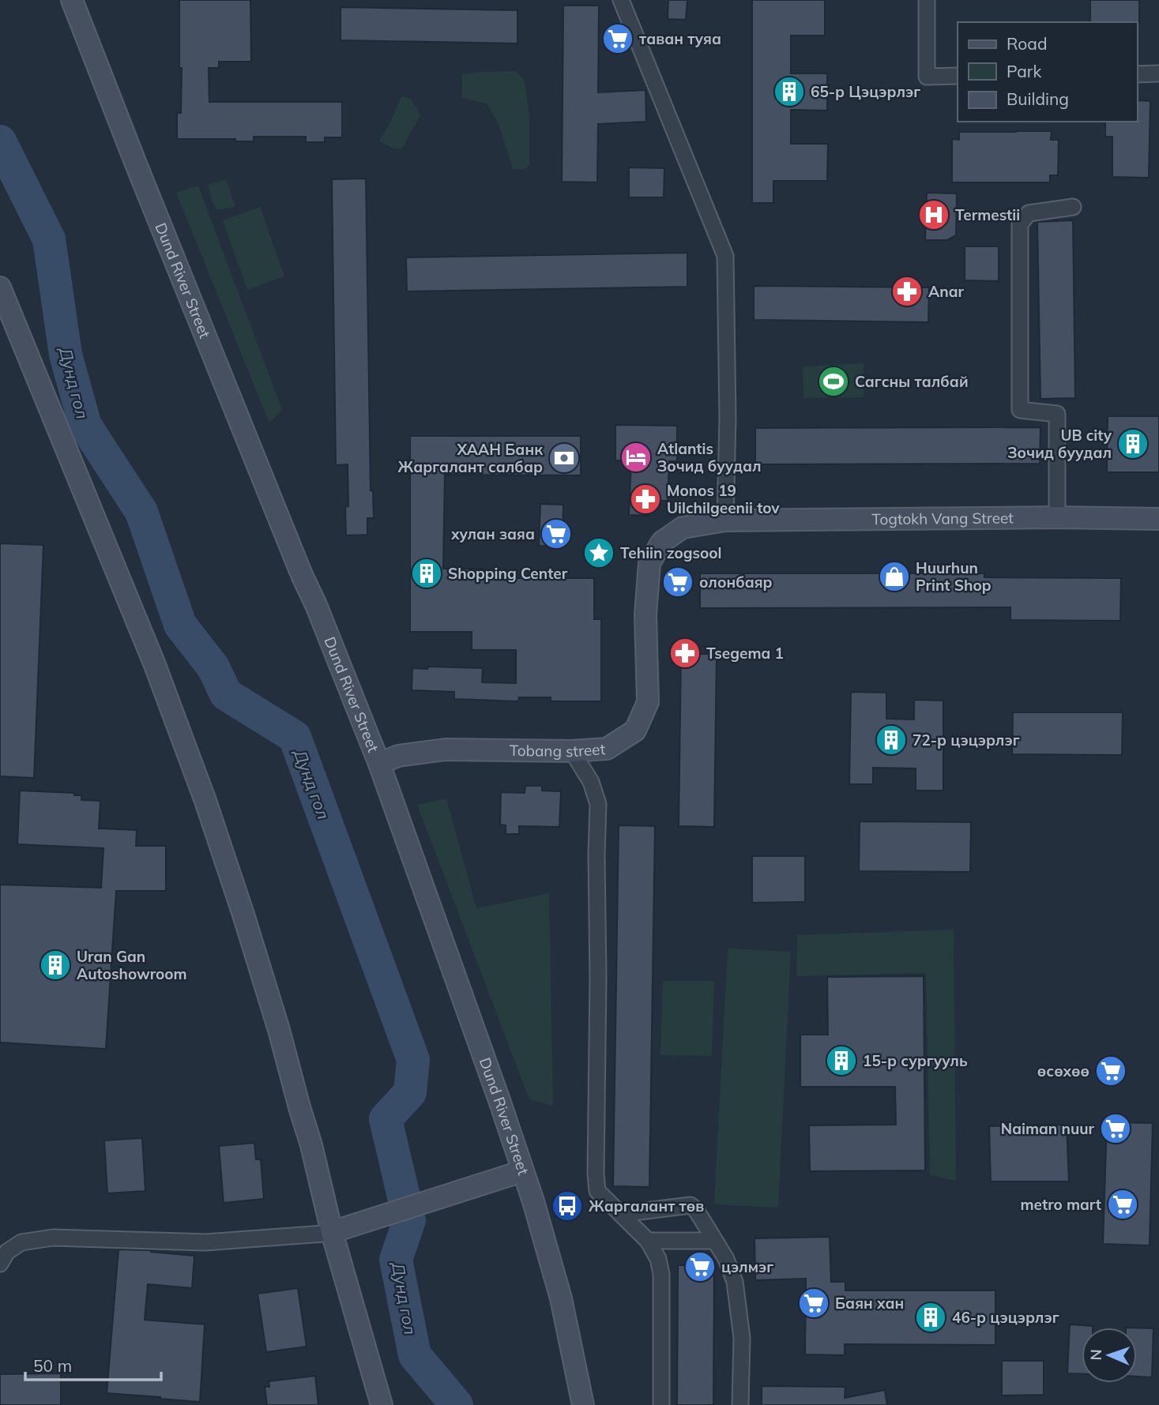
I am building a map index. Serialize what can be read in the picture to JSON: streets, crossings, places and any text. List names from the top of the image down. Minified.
{"streets":{"street":["Dund River Street","Togtokh Vang Street","Tobang street"]},"crossings":[["Dund River Street","Tobang street"],["Togtokh Vang Street","Tobang street"]],"water":["Дунд гол"],"places":{"supermarket":["таван туяа","хулан заяа","олонбаяр","өсөхөө","Naiman nuur","metro mart","цэлмэг","Баян хан"],"building":["65-р Цэцэрлэг","UB city Зочид буудал","Shopping Center","72-р цэцэрлэг","Uran Gan Autoshowroom","15-р сургууль","46-р цэцэрлэг"],"hospital":["Termestii"],"pharmacy":["Anar","Monos 19 Uilchilgeenii tov","Tsegema 1"],"sports":["Сагсны талбай"],"hotel":["Atlantis Зочид буудал"],"bank":["ХААН Банк Жаргалант салбар"],"place":["Tehiin zogsool"],"shop":["Huurhun Print Shop"],"bus stop":["Жаргалант төв"]},"legend":["Road","Park","Building"],"scale_bar":"50 m","north":"left"}
